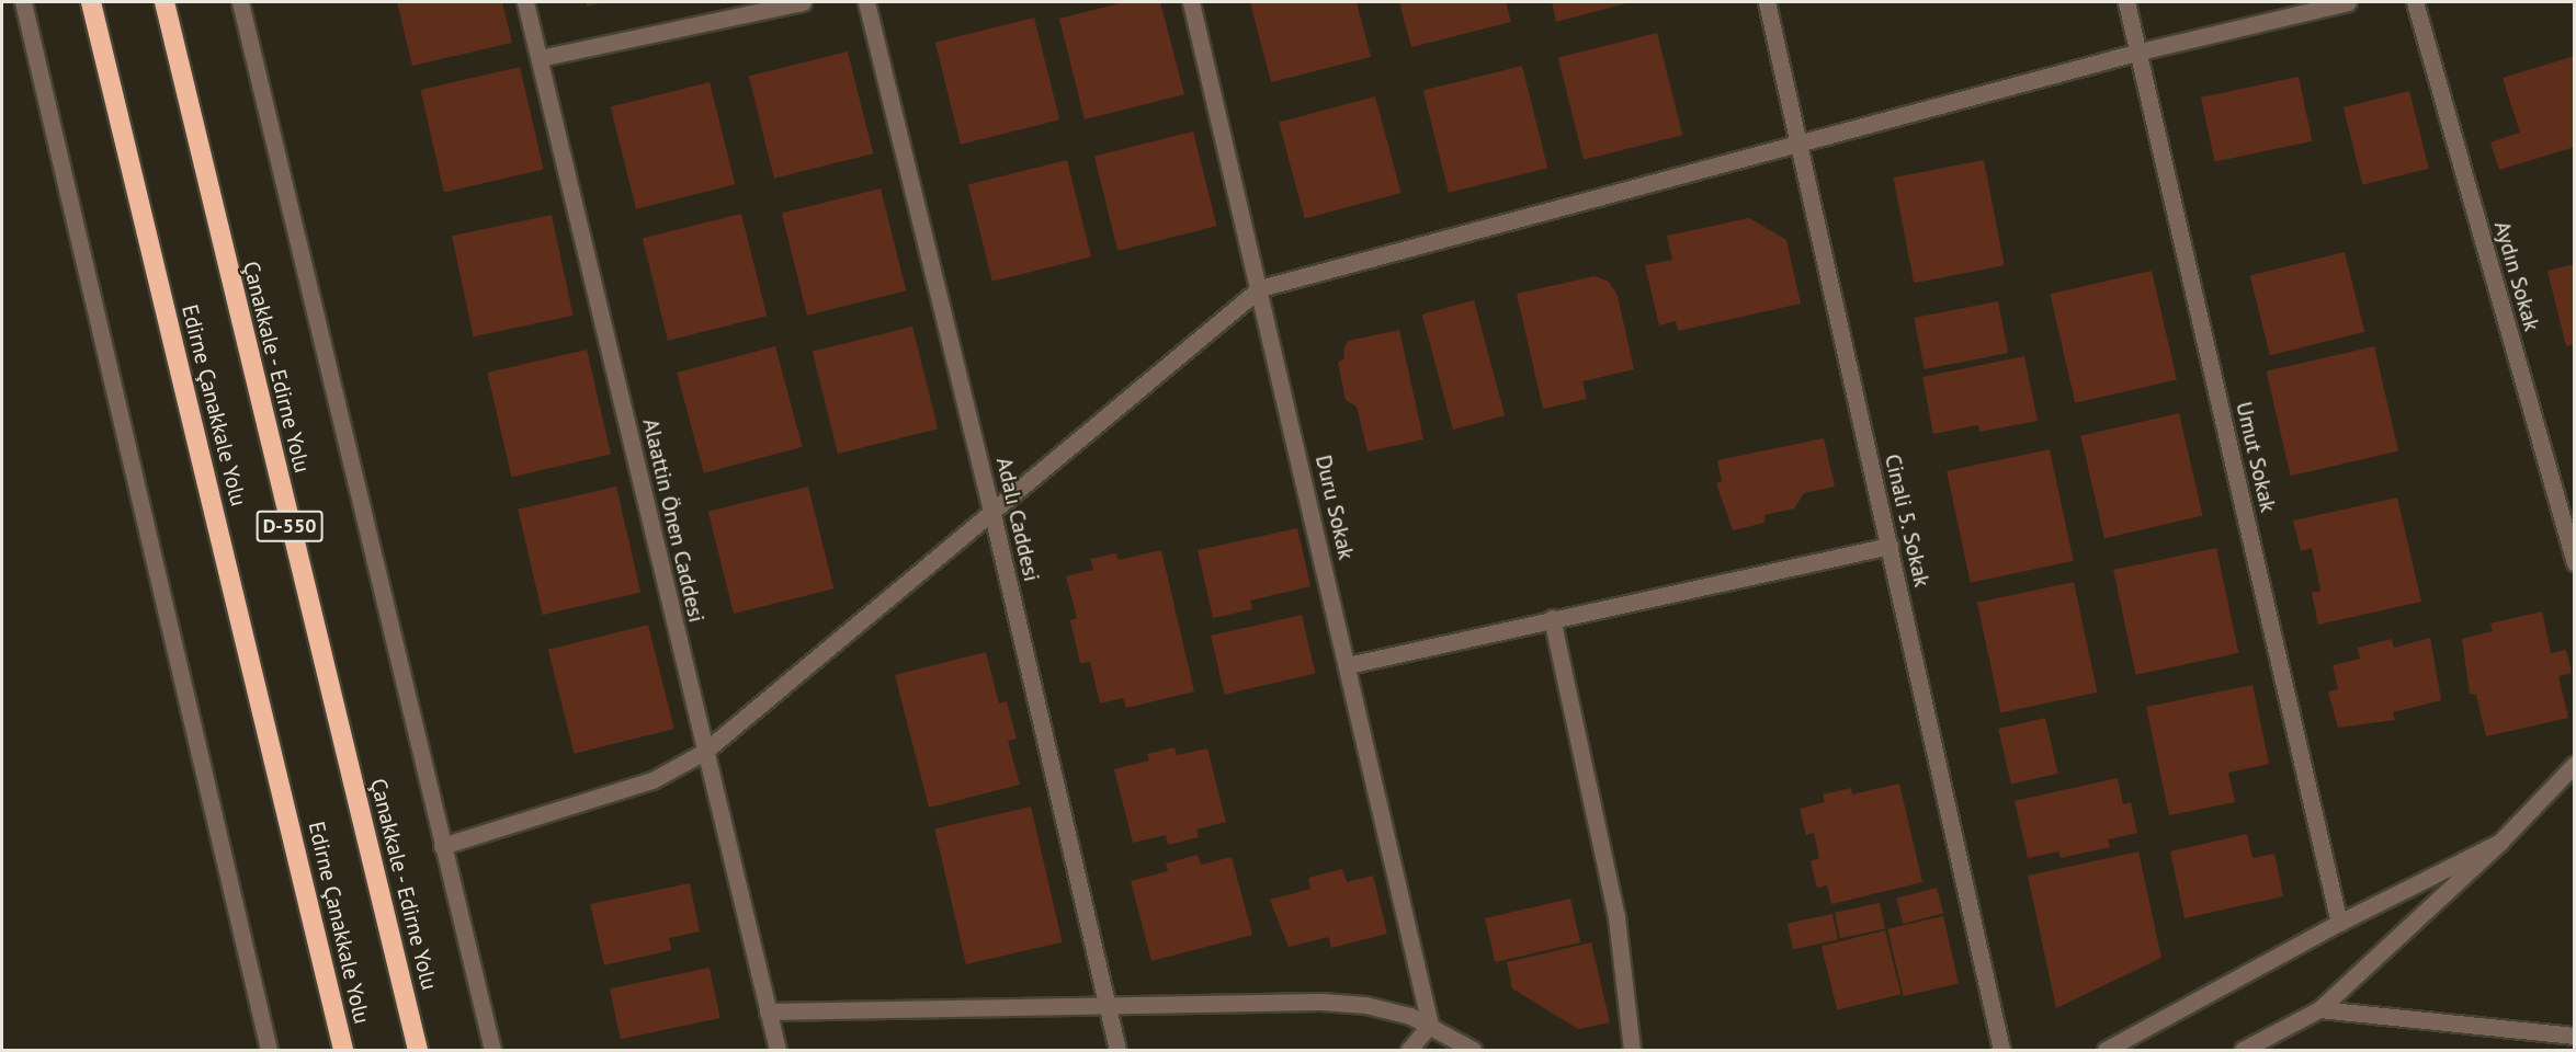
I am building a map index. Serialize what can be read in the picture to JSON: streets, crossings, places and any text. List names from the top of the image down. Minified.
{"streets":{"highway":["Çanakkale - Edirne Yolu","Edirne Çanakkale Yolu","D-550"],"street":["Aydın Sokak","Umut Sokak","Duru Sokak","Adalı Caddesi","Alaattin Önen Caddesi","Cinali 5. Sokak"]}}
